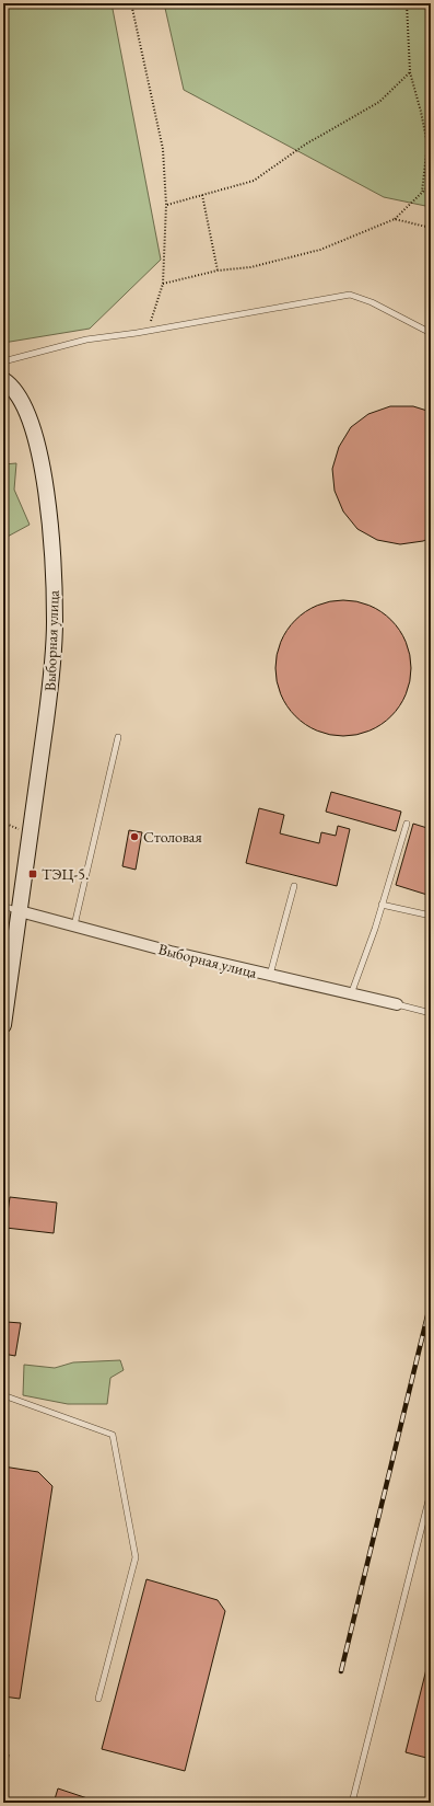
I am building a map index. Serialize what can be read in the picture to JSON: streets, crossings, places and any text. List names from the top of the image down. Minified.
{"streets":{"main road":["Выборная улица"]},"places":{"other":["Столовая"],"transit":["ТЭЦ-5."]}}
